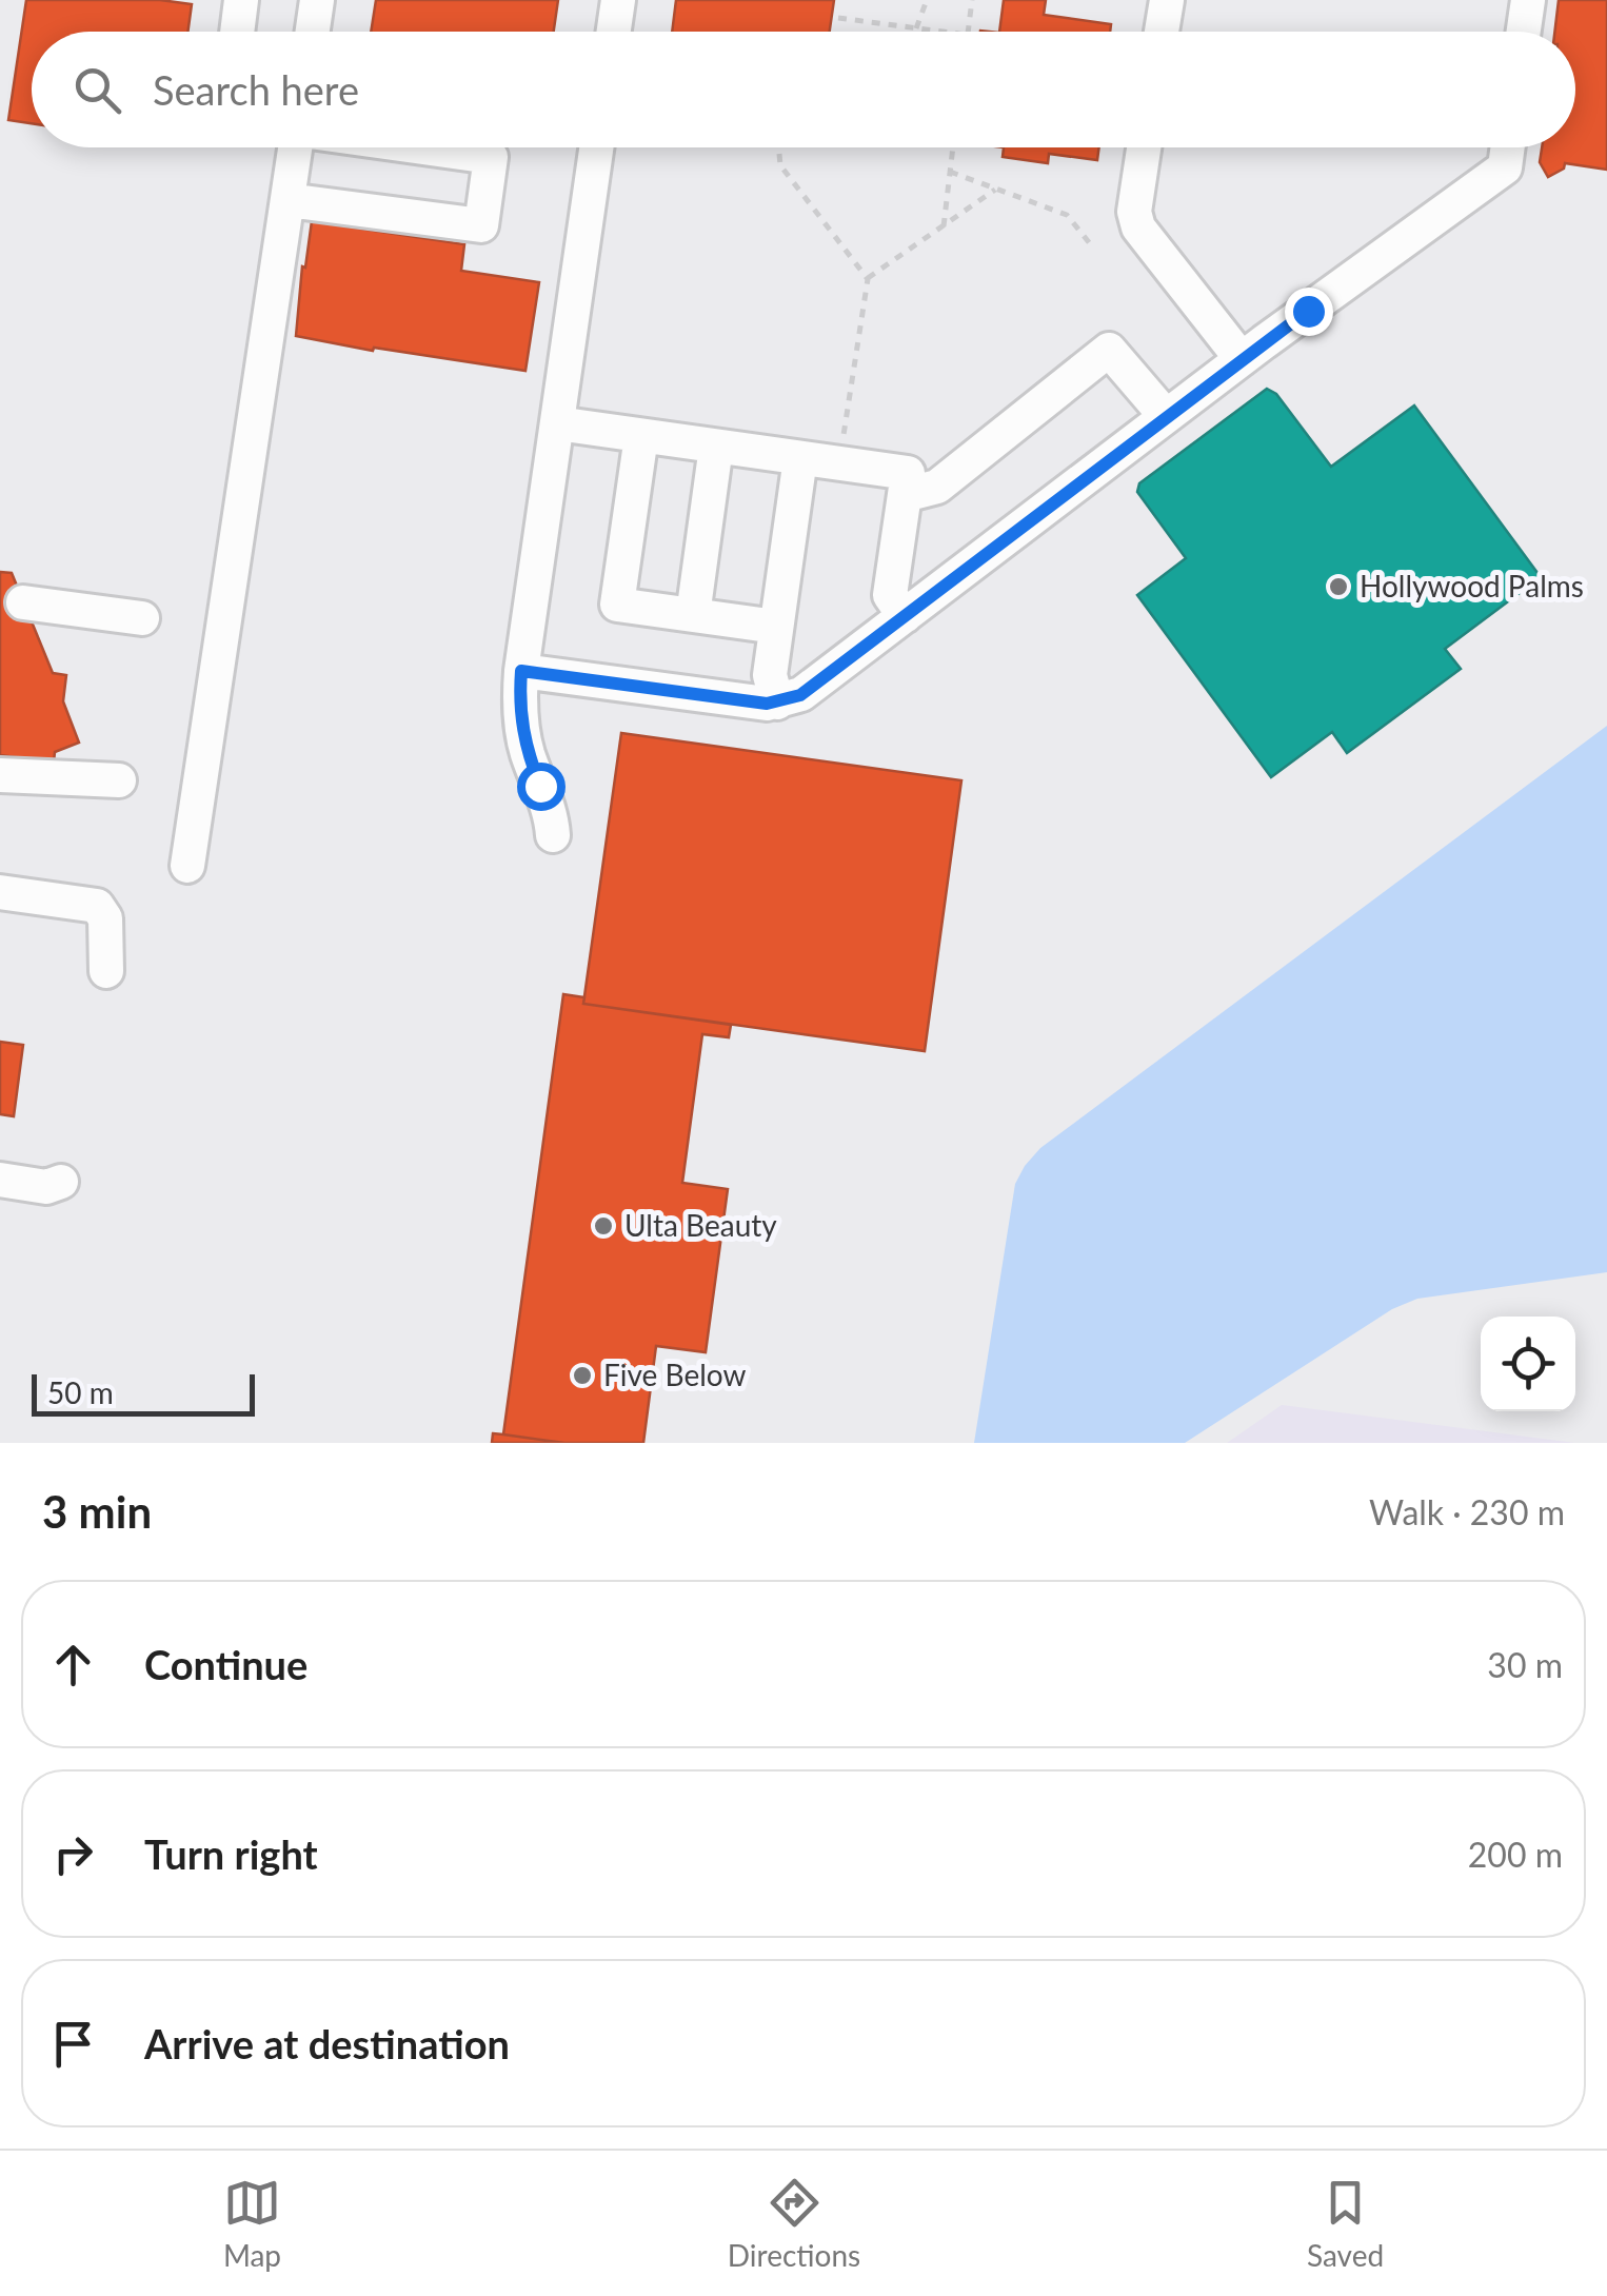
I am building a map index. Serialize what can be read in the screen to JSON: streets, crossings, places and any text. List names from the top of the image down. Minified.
{"places":["Hollywood Palms","Ulta Beauty","Five Below"],"scale_bar":"50 m","page":{"search":"Search here","scale":"50 m","heading":["3 min","Walk · 230 m"],"list":[["Continue","30 m"],["Turn right","200 m"],"Arrive at destination"],"nav":["Map","Directions","Saved"]}}
